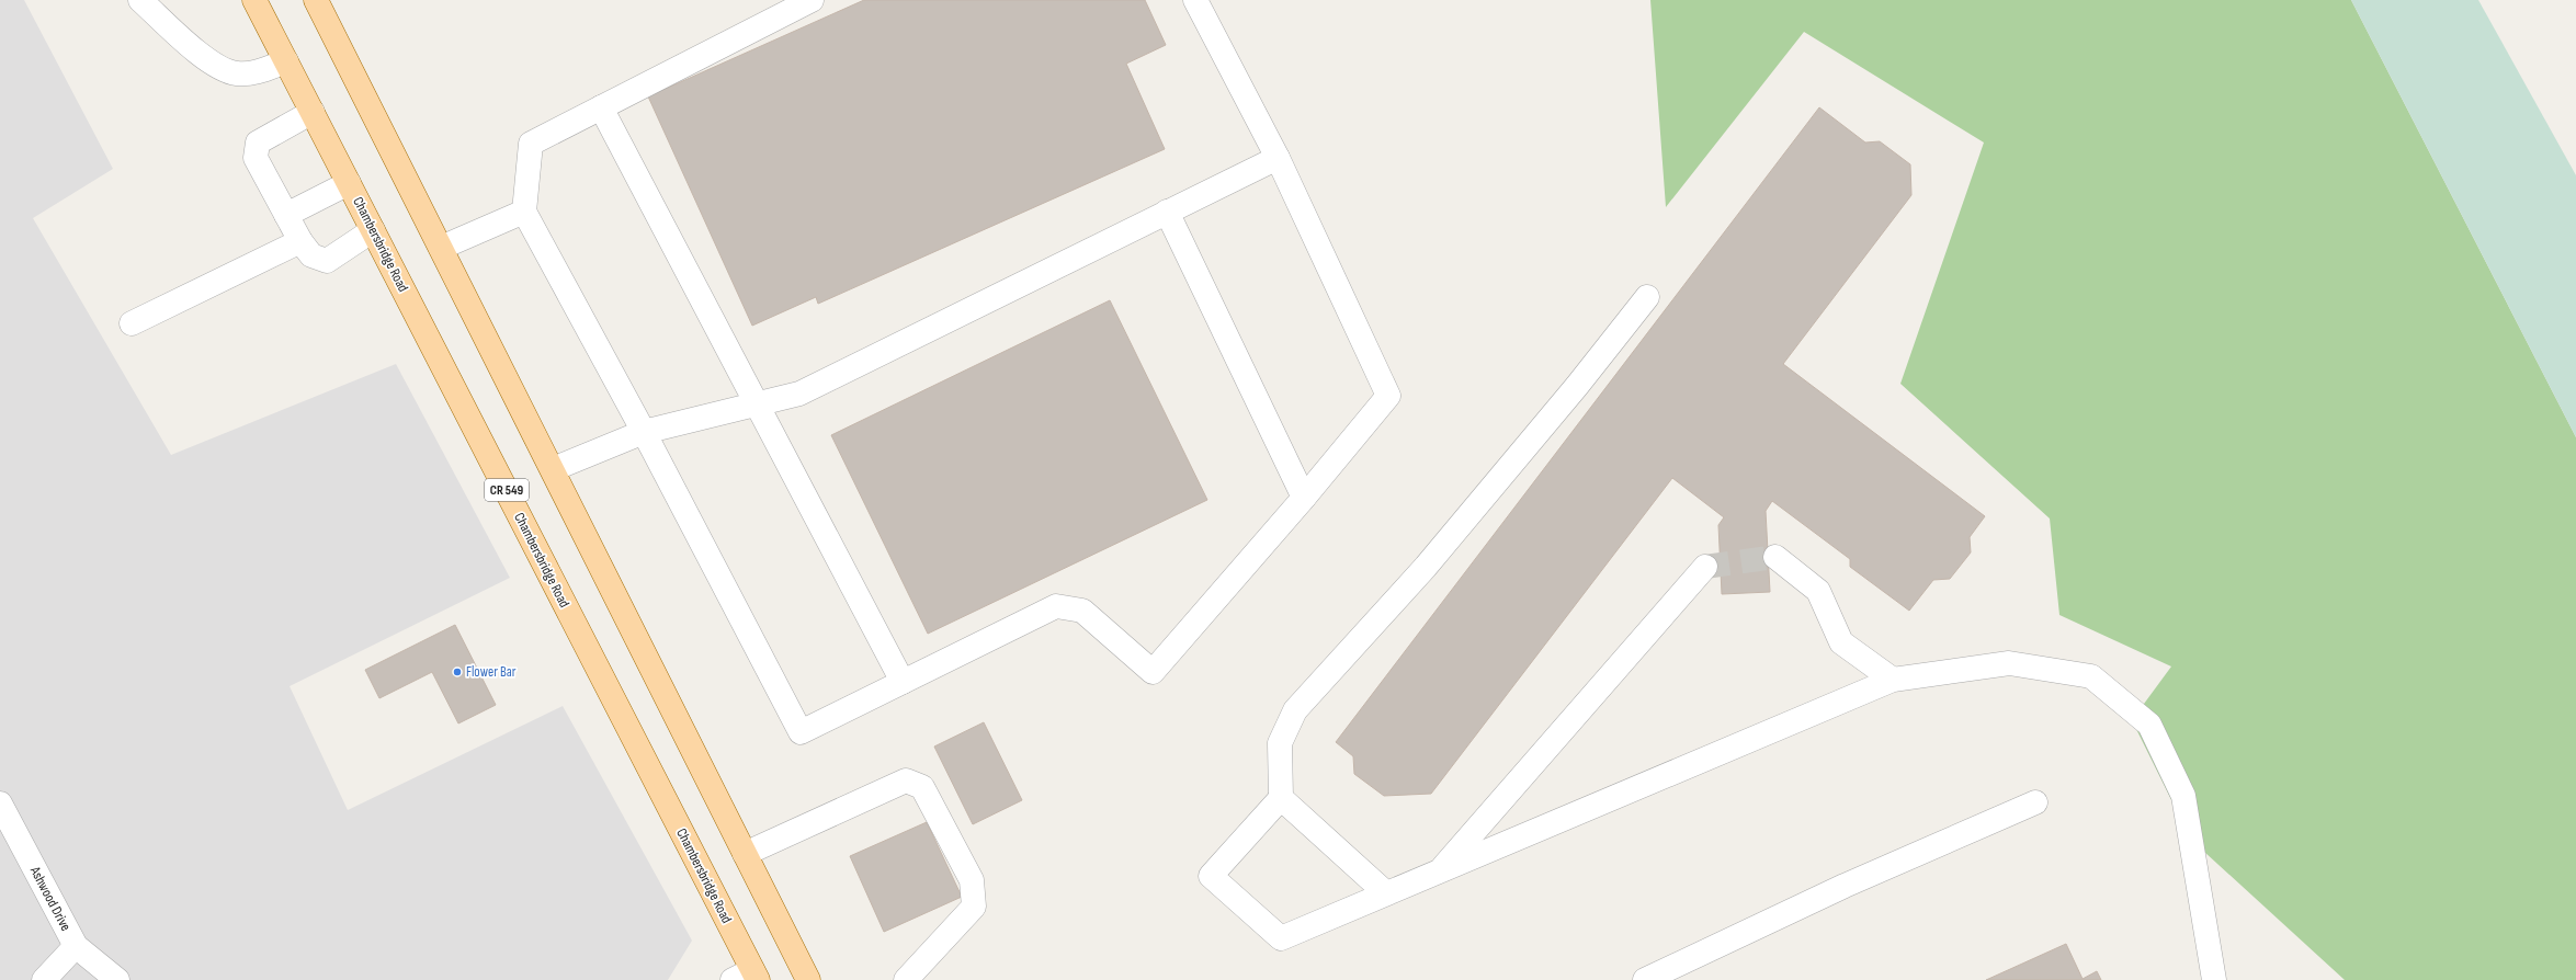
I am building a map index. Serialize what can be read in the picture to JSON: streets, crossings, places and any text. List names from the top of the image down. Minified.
{"streets":{"main road":["Chambersbridge Road","CR 549"],"street":["Ashwood Drive"]},"places":["Flower Bar"]}
